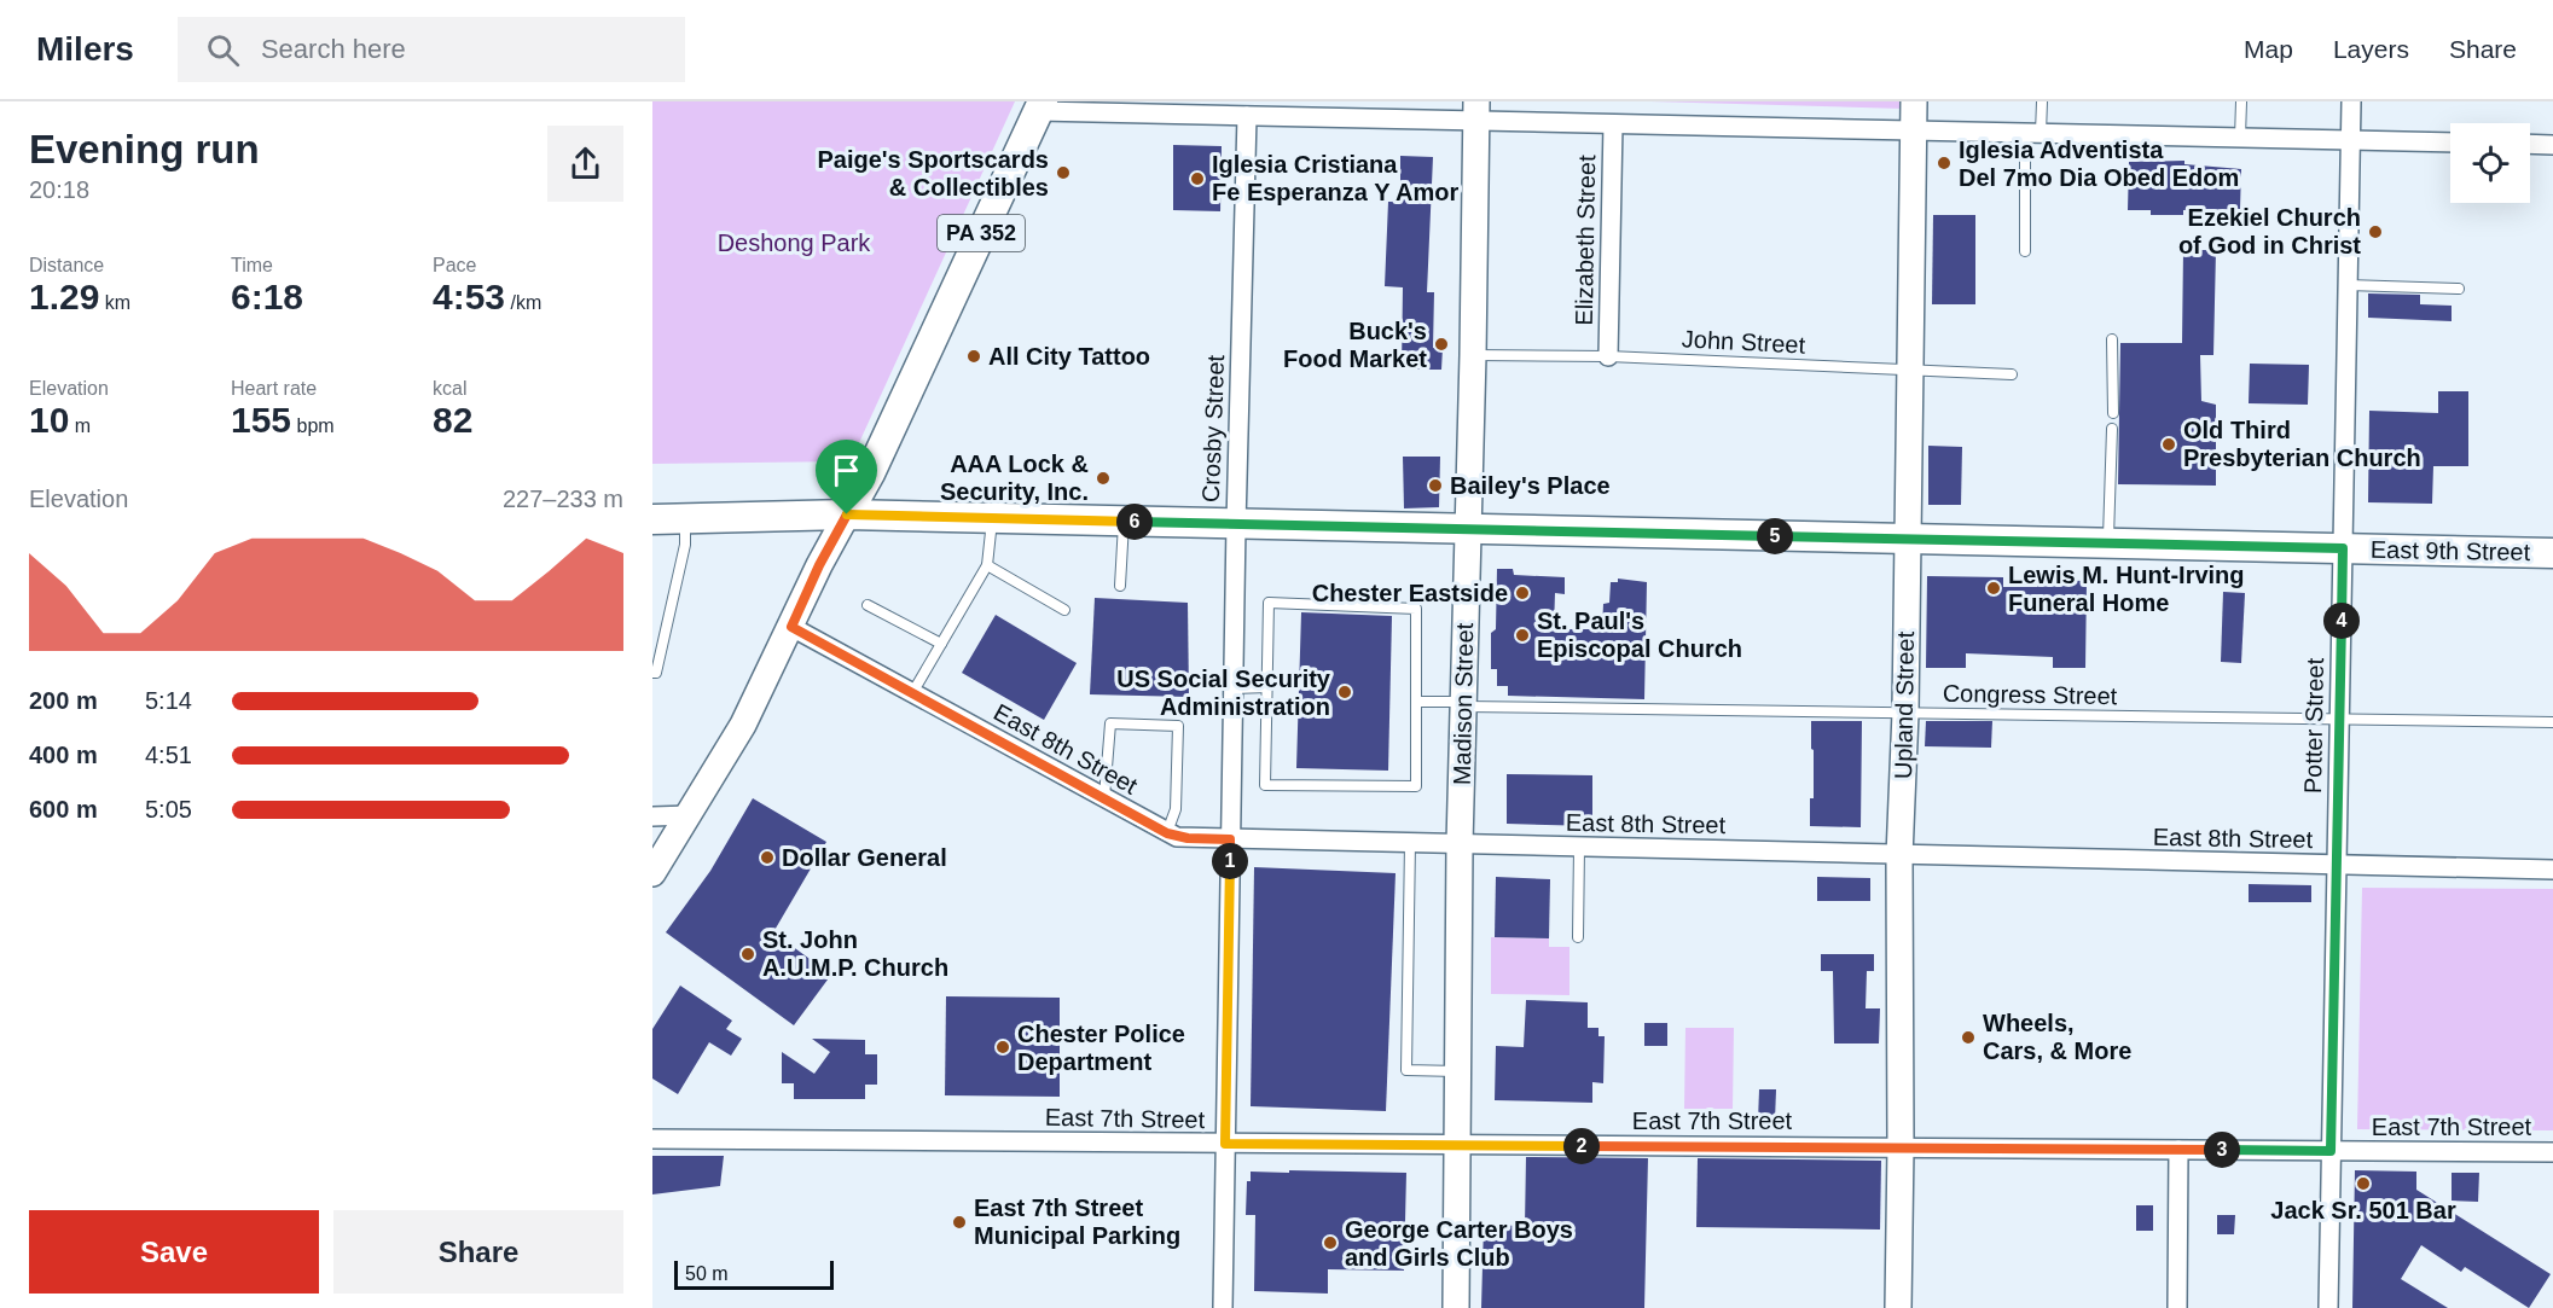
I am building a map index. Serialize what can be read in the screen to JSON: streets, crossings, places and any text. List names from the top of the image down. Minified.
{"streets":{"main road":["PA 352","East 9th Street"],"street":["Elizabeth Street","Crosby Street","Madison Street","Upland Street","Potter Street","East 8th Street","East 7th Street"],"lane":["John Street","Congress Street"]},"crossings":[["PA 352","East 9th Street"],["Elizabeth Street","John Street"],["John Street","Madison Street"],["John Street","Upland Street"],["Crosby Street","East 9th Street"],["Crosby Street","East 8th Street"],["Crosby Street","East 7th Street"],["East 9th Street","Madison Street"],["East 9th Street","Upland Street"],["East 9th Street","Potter Street"],["Congress Street","Madison Street"],["Congress Street","Upland Street"],["Congress Street","Potter Street"],["Madison Street","East 8th Street"],["Madison Street","East 7th Street"],["Upland Street","East 8th Street"],["Upland Street","East 7th Street"],["Potter Street","East 8th Street"],["Potter Street","East 7th Street"]],"parks":["Deshong Park"],"places":["Iglesia Adventista Del 7mo Dia Obed Edom","Paige's Sportscards & Collectibles","Iglesia Cristiana Fe Esperanza Y Amor","Ezekiel Church of God in Christ","Buck's Food Market","All City Tattoo","Old Third Presbyterian Church","AAA Lock & Security, Inc.","Bailey's Place","Lewis M. Hunt-Irving Funeral Home","Chester Eastside","St. Paul's Episcopal Church","US Social Security Administration","Dollar General","St. John A.U.M.P. Church","Wheels, Cars, & More","Chester Police Department","Jack Sr. 501 Bar","East 7th Street Municipal Parking","George Carter Boys and Girls Club"],"scale_bar":"50 m","page":{"header":"Milers","search":"Search here","nav":["Map","Layers","Share"],"heading":["Evening run","20:18"],"stats":[["Distance","1.29 km"],["Time","6:18"],["Pace","4:53 /km"],["Elevation","10 m"],["Heart rate","155 bpm"],["kcal","82"]],"chart":["Elevation","227–233 m"],"pins":["6","5","4","1","2","3"],"list":[{"name":"200 m","note":"5:14"},{"name":"400 m","note":"4:51"},{"name":"600 m","note":"5:05"}],"buttons":["Save","Share"],"scale":"50 m"}}
